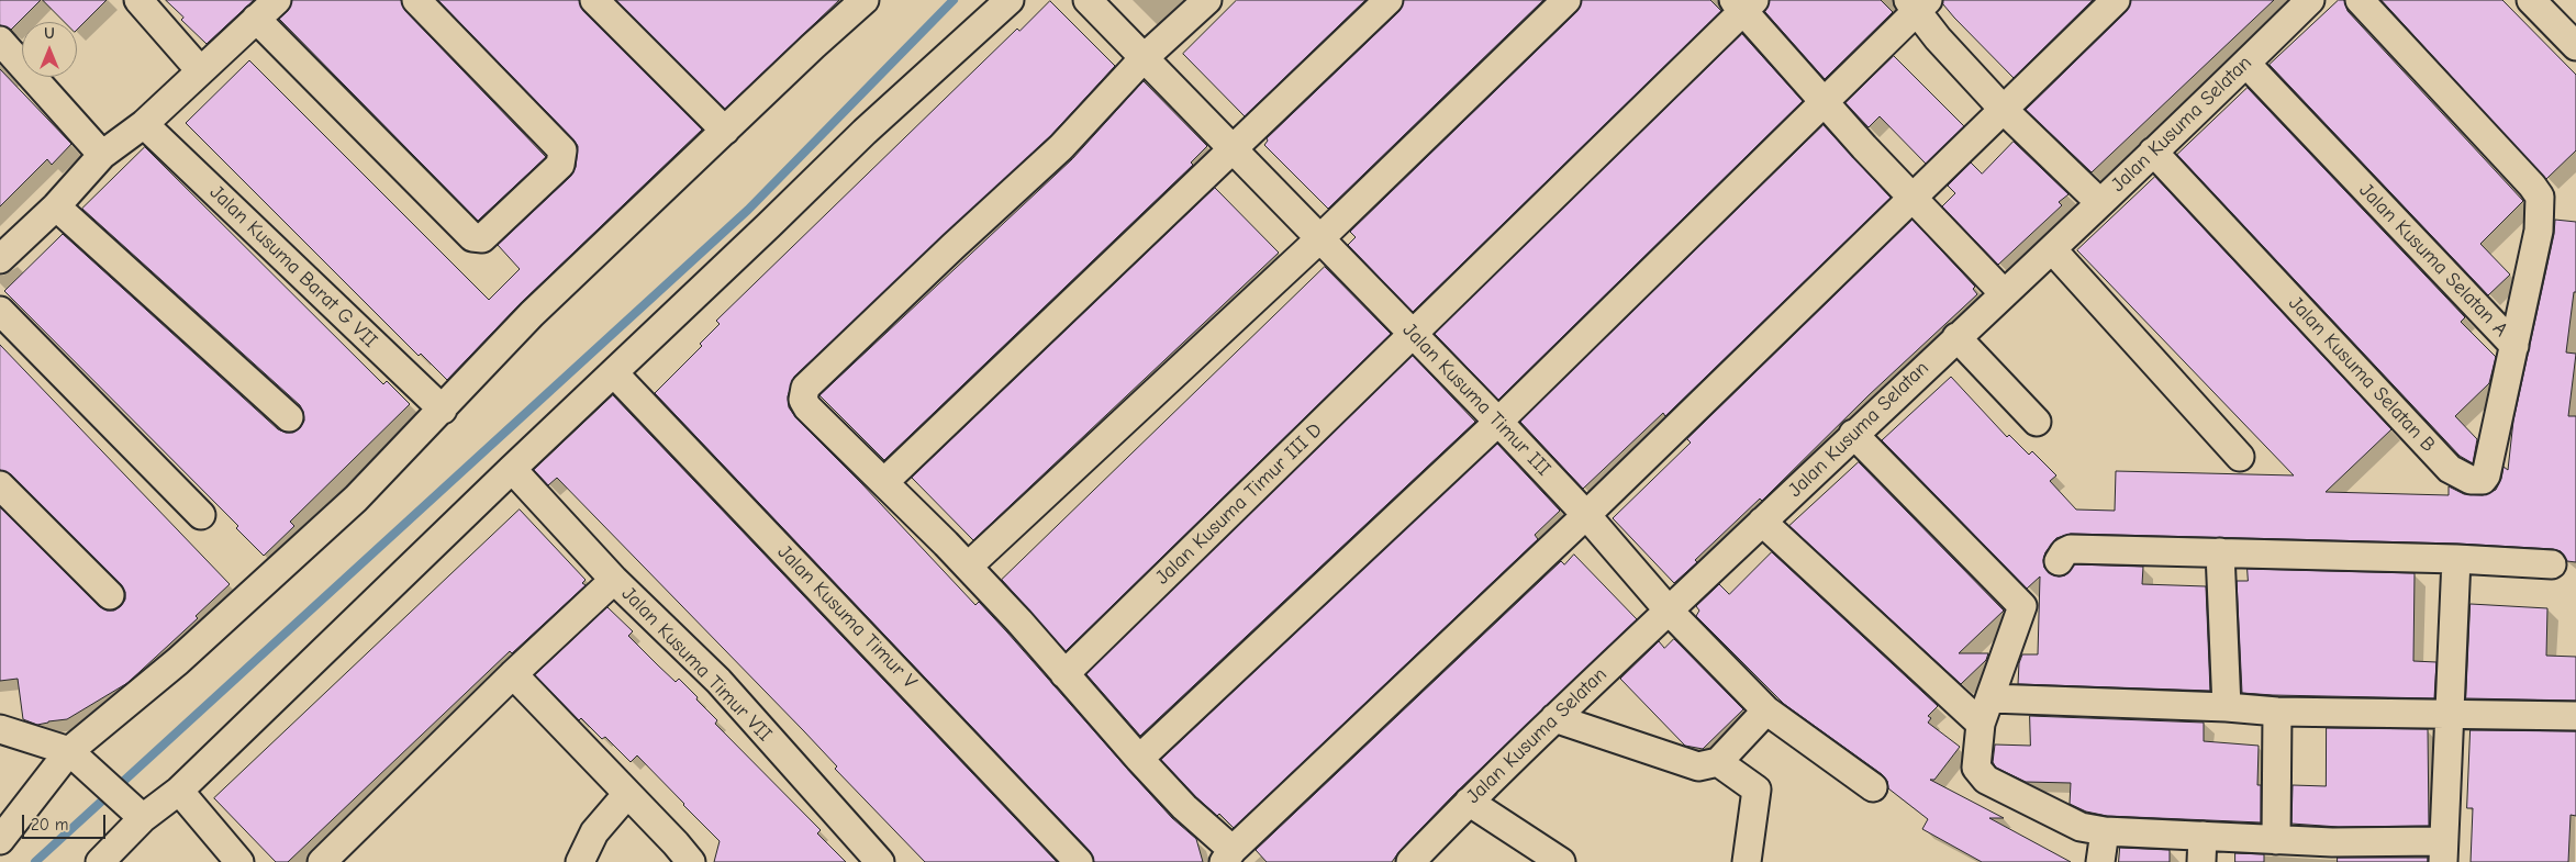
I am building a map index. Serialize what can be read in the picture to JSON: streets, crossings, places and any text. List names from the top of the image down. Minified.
{"streets":{"street":["Jalan Kusuma Selatan","Jalan Kusuma Selatan A","Jalan Kusuma Barat G VII","Jalan Kusuma Selatan B","Jalan Kusuma Timur III","Jalan Kusuma Timur III D","Jalan Kusuma Timur V","Jalan Kusuma Timur VII"]},"crossings":[["Jalan Kusuma Selatan","Jalan Kusuma Selatan A"],["Jalan Kusuma Selatan","Jalan Kusuma Selatan B"],["Jalan Kusuma Selatan","Jalan Kusuma Timur III"],["Jalan Kusuma Selatan A","Jalan Kusuma Selatan B"],["Jalan Kusuma Timur III","Jalan Kusuma Timur III D"]],"scale_bar":"20 m","north":"top"}
